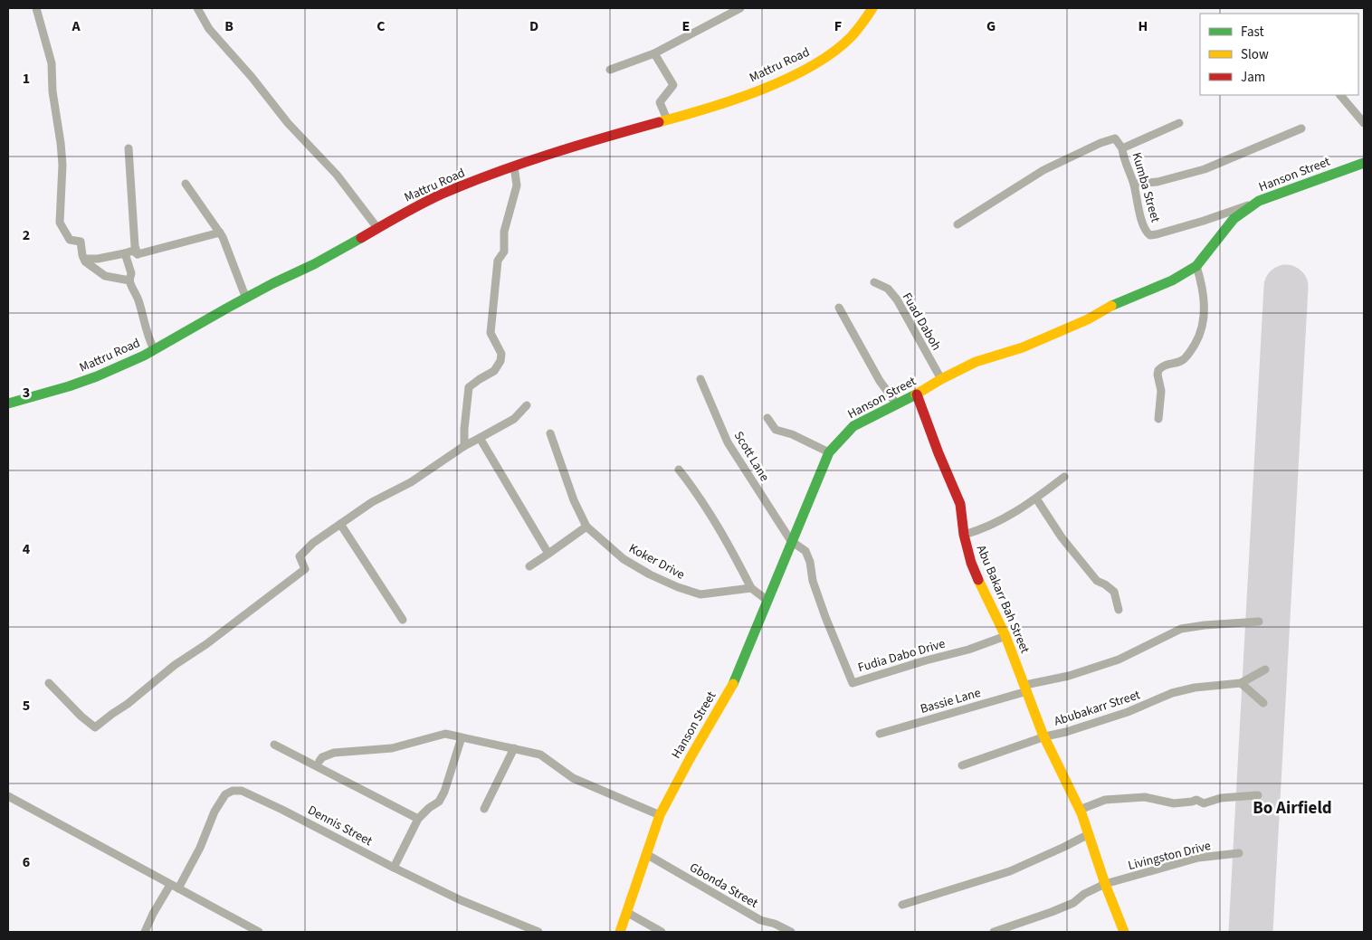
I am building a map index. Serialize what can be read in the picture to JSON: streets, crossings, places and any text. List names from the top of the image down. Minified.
{"streets":{"street":["Mattru Road","Hanson Street","Kumba Street","Fuad Daboh","Scott Lane","Koker Drive","Abu Bakarr Bah Street","Fudia Dabo Drive","Bassie Lane","Abubakarr Street","Dennis Street","Livingston Drive","Gbonda Street"]},"crossings":[["Hanson Street","Kumba Street"],["Hanson Street","Fuad Daboh"],["Hanson Street","Scott Lane"],["Hanson Street","Abu Bakarr Bah Street"],["Hanson Street","Fudia Dabo Drive"],["Hanson Street","Gbonda Street"],["Scott Lane","Fudia Dabo Drive"],["Abu Bakarr Bah Street","Fudia Dabo Drive"],["Abu Bakarr Bah Street","Bassie Lane"],["Abu Bakarr Bah Street","Abubakarr Street"],["Abu Bakarr Bah Street","Livingston Drive"]],"districts":["Bo Airfield"],"legend":["Fast","Slow","Jam"],"grid":{"columns":["A","B","C","D","E","F","G","H"],"rows":["1","2","3","4","5","6"]}}
